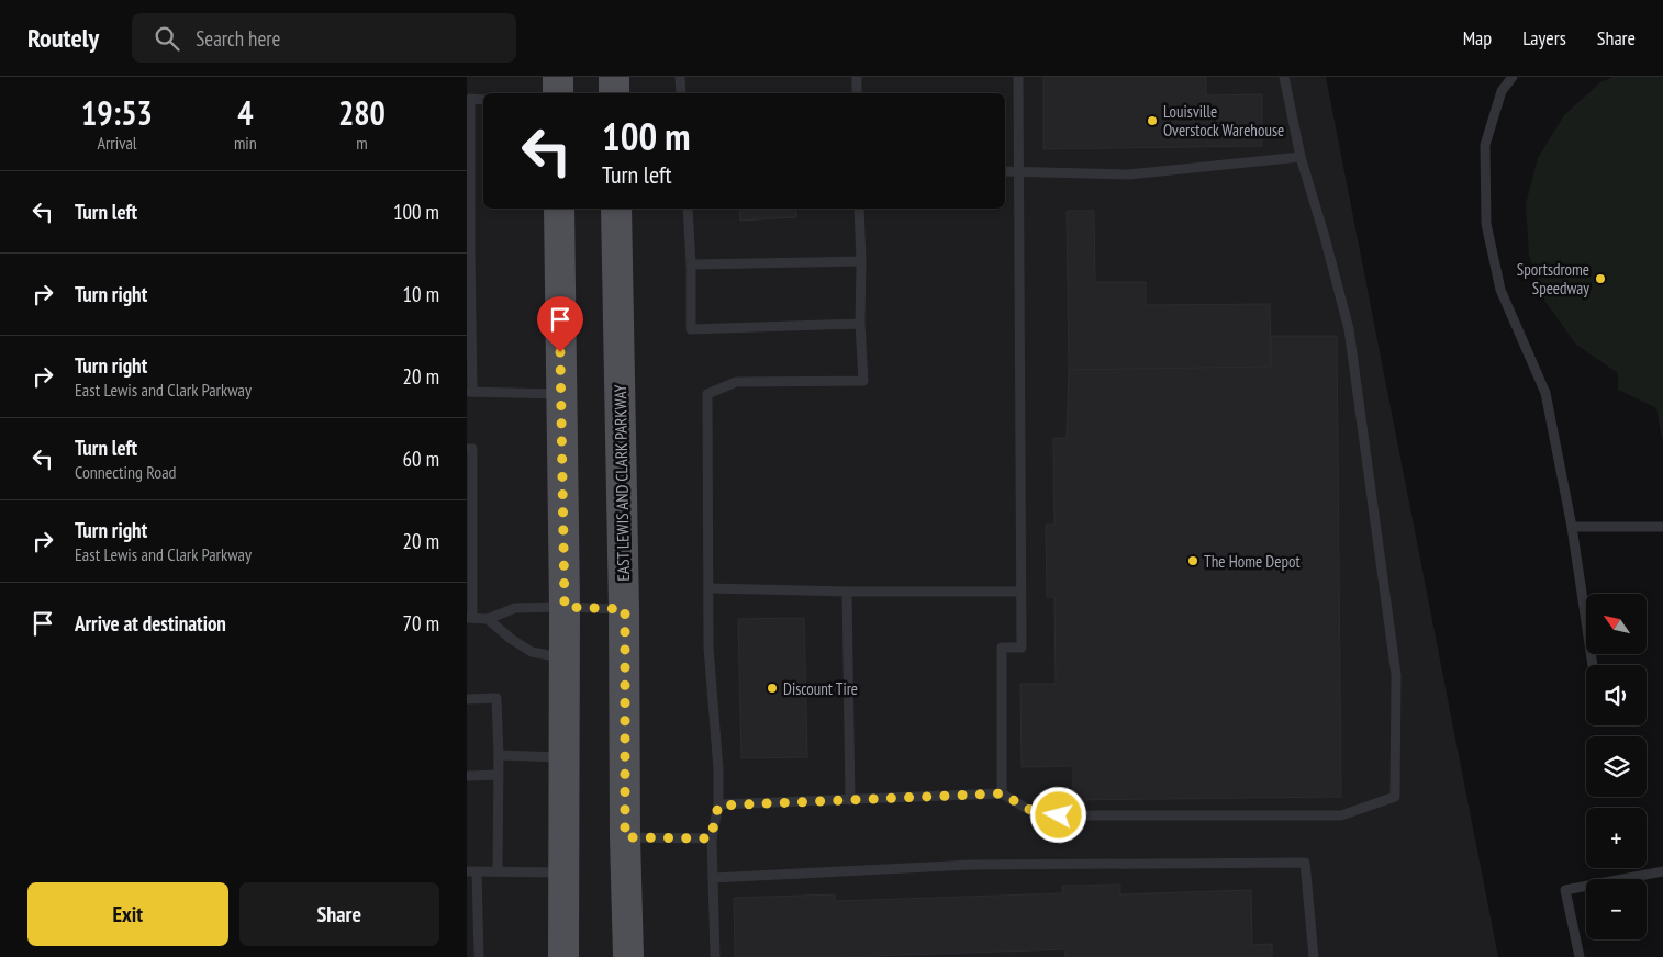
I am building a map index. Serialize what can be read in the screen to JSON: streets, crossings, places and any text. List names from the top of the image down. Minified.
{"streets":{"main road":["EAST LEWIS AND CLARK PARKWAY"]},"places":["Louisville Overstock Warehouse","Sportsdrome Speedway","The Home Depot","Discount Tire"],"north":"top left","page":{"header":"Routely","search":"Search here","nav":["Map","Layers","Share"],"eta":["19:53","Arrival","4","min","280","m"],"turn":["100 m","Turn left"],"list":[{"name":"Turn left","value":"100 m"},{"name":"Turn right","value":"10 m"},{"name":"Turn right","note":"East Lewis and Clark Parkway","value":"20 m"},{"name":"Turn left","note":"Connecting Road","value":"60 m"},{"name":"Turn right","note":"East Lewis and Clark Parkway","value":"20 m"},{"name":"Arrive at destination","value":"70 m"}],"map_buttons":["+","−"],"buttons":["Exit","Share"]}}
